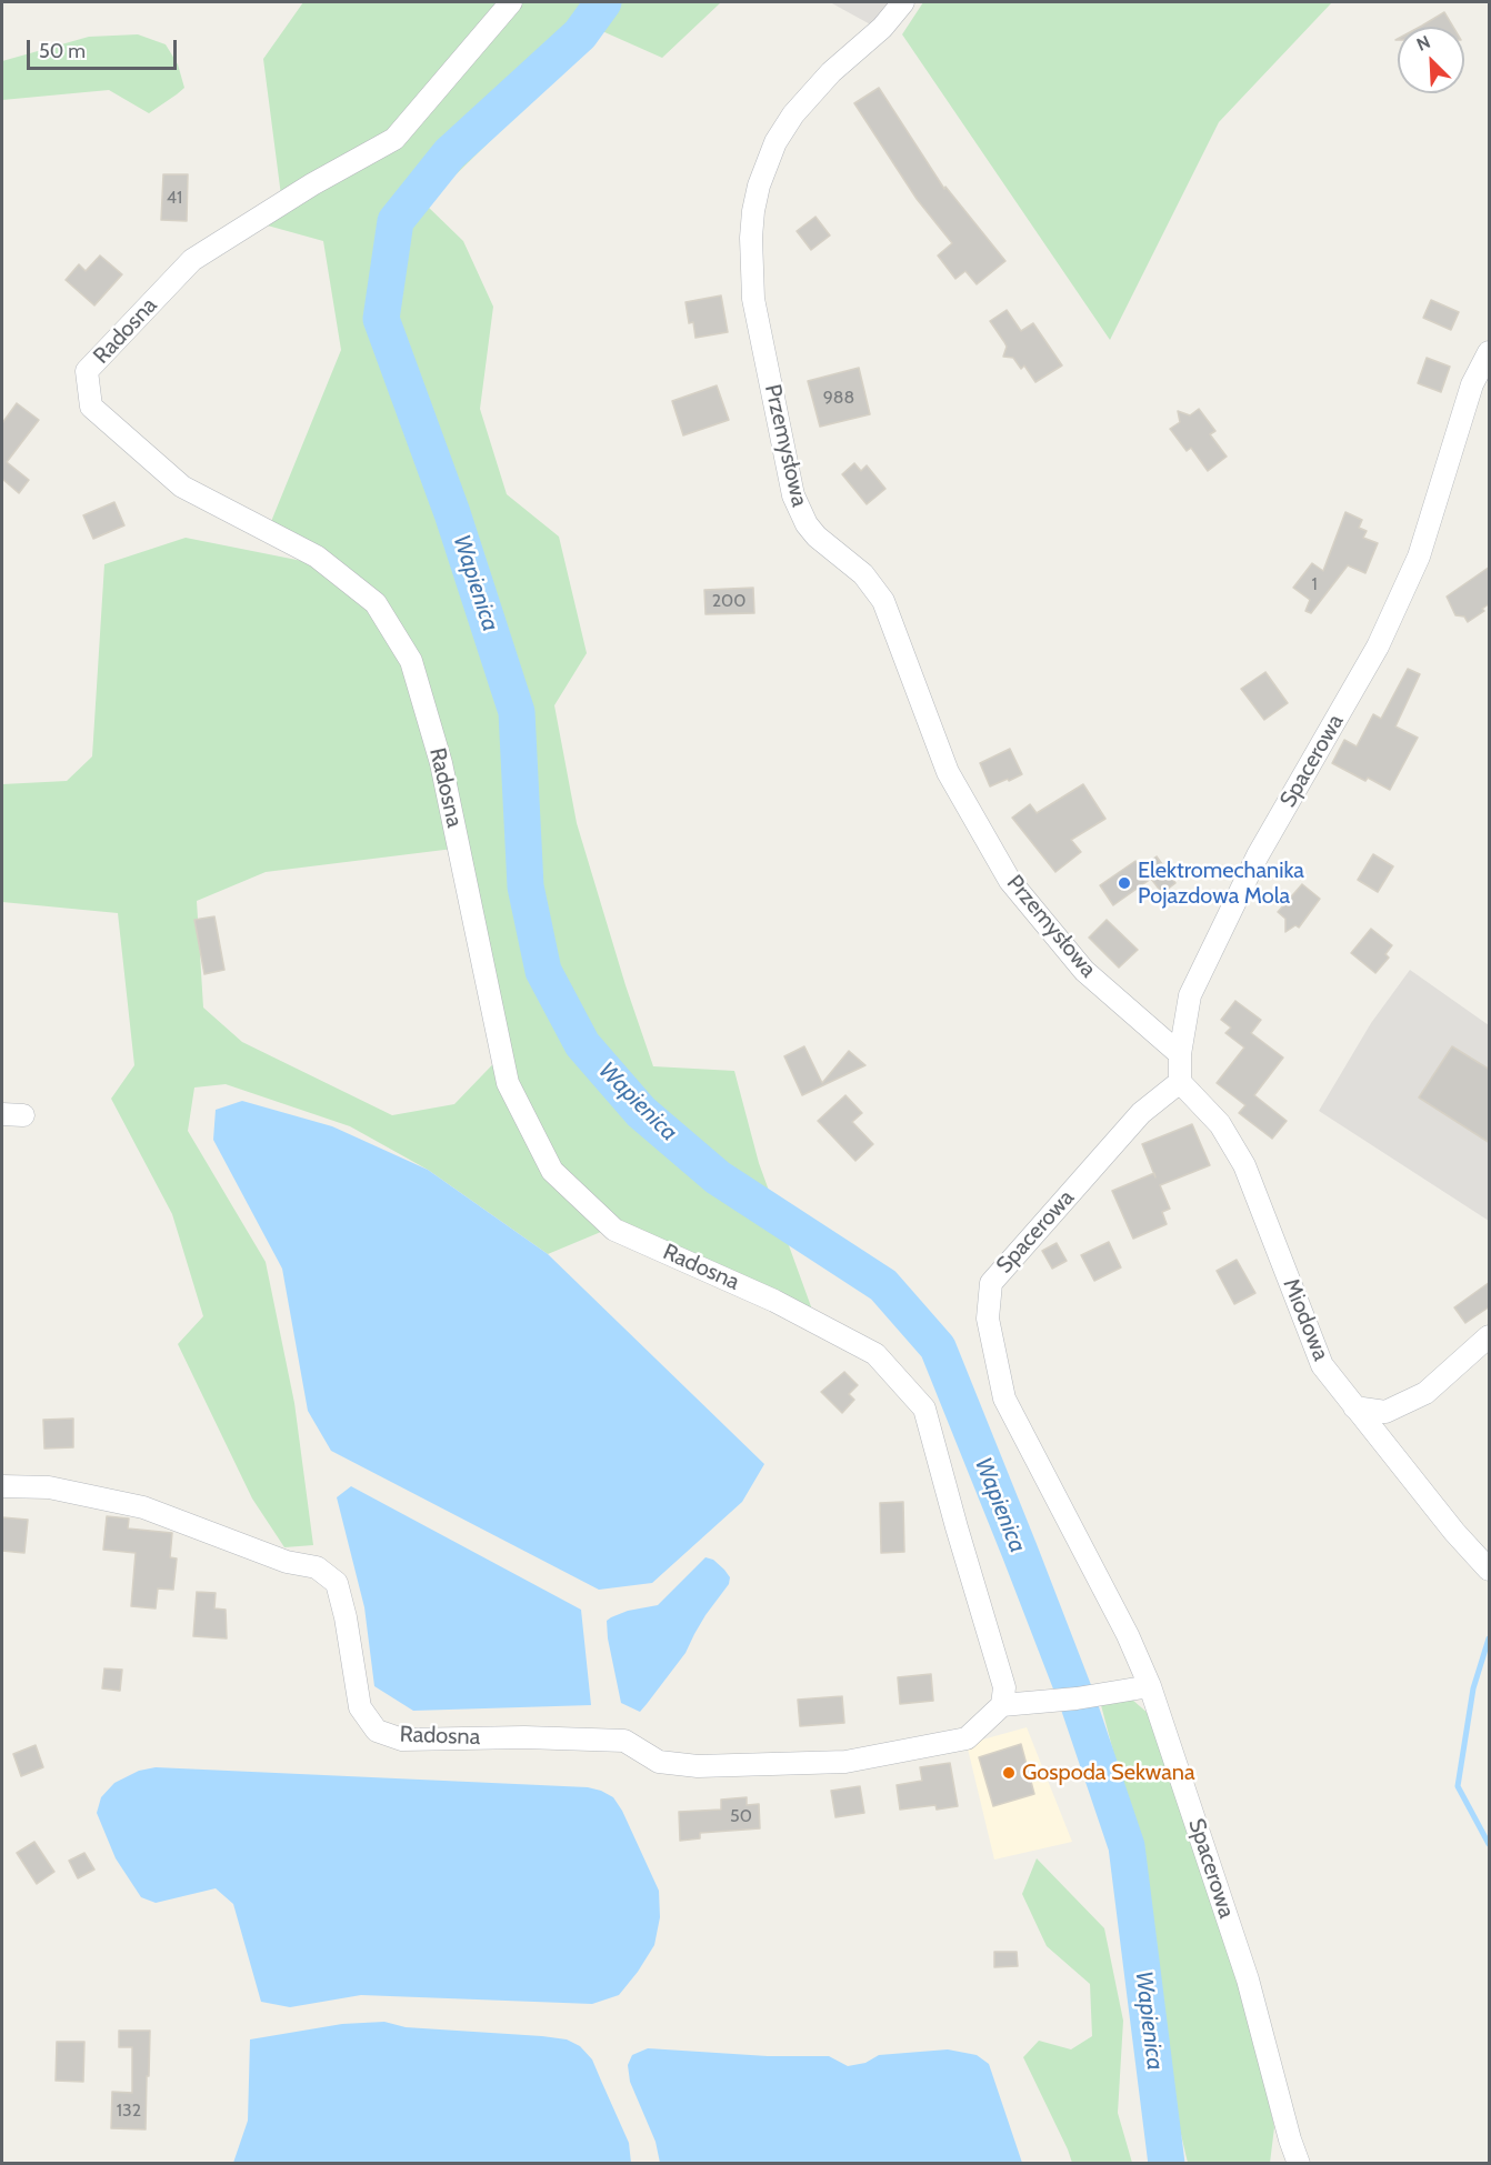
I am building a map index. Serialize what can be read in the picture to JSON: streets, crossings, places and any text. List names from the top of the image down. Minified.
{"streets":{"street":["Radosna","Przemysłowa","Spacerowa","Miodowa"]},"crossings":[["Przemysłowa","Spacerowa"],["Spacerowa","Miodowa"]],"water":["Wapienica"],"places":["Elektromechanika Pojazdowa Mola","Gospoda Sekwana"],"house_numbers":["41","988","1","200","50","132"],"scale_bar":"50 m","north":"top left"}
